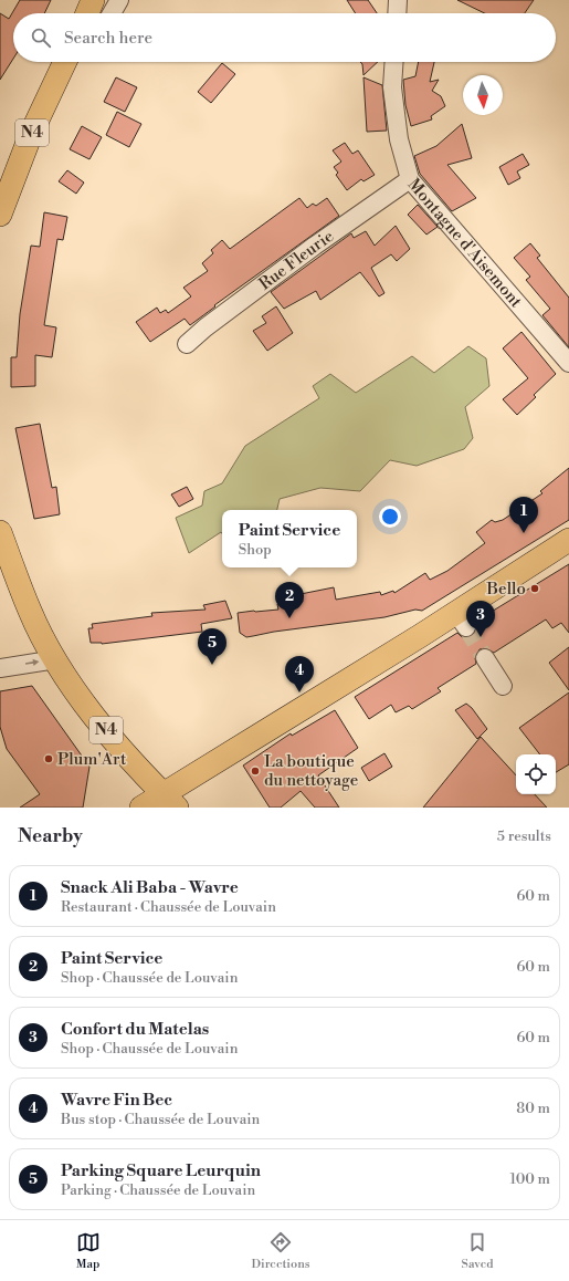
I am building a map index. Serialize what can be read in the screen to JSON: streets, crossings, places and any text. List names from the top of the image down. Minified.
{"streets":{"main road":["N4"],"street":["Montagne d'Aisemont","Rue Fleurie"]},"crossings":[["Montagne d'Aisemont","Rue Fleurie"]],"places":["Bello","Plum'Art","La boutique du nettoyage"],"north":"bottom","page":{"search":"Search here","pins":["1","2","3","5","4"],"popup":["Paint Service","Shop"],"heading":["Nearby","5 results"],"list":[{"mark":"1","name":"Snack Ali Baba - Wavre","note":"Restaurant · Chaussée de Louvain","value":"60 m"},{"mark":"2","name":"Paint Service","note":"Shop · Chaussée de Louvain","value":"60 m"},{"mark":"3","name":"Confort du Matelas","note":"Shop · Chaussée de Louvain","value":"60 m"},{"mark":"4","name":"Wavre Fin Bec","note":"Bus stop · Chaussée de Louvain","value":"80 m"},{"mark":"5","name":"Parking Square Leurquin","note":"Parking · Chaussée de Louvain","value":"100 m"}],"nav":["Map","Directions","Saved"]}}
